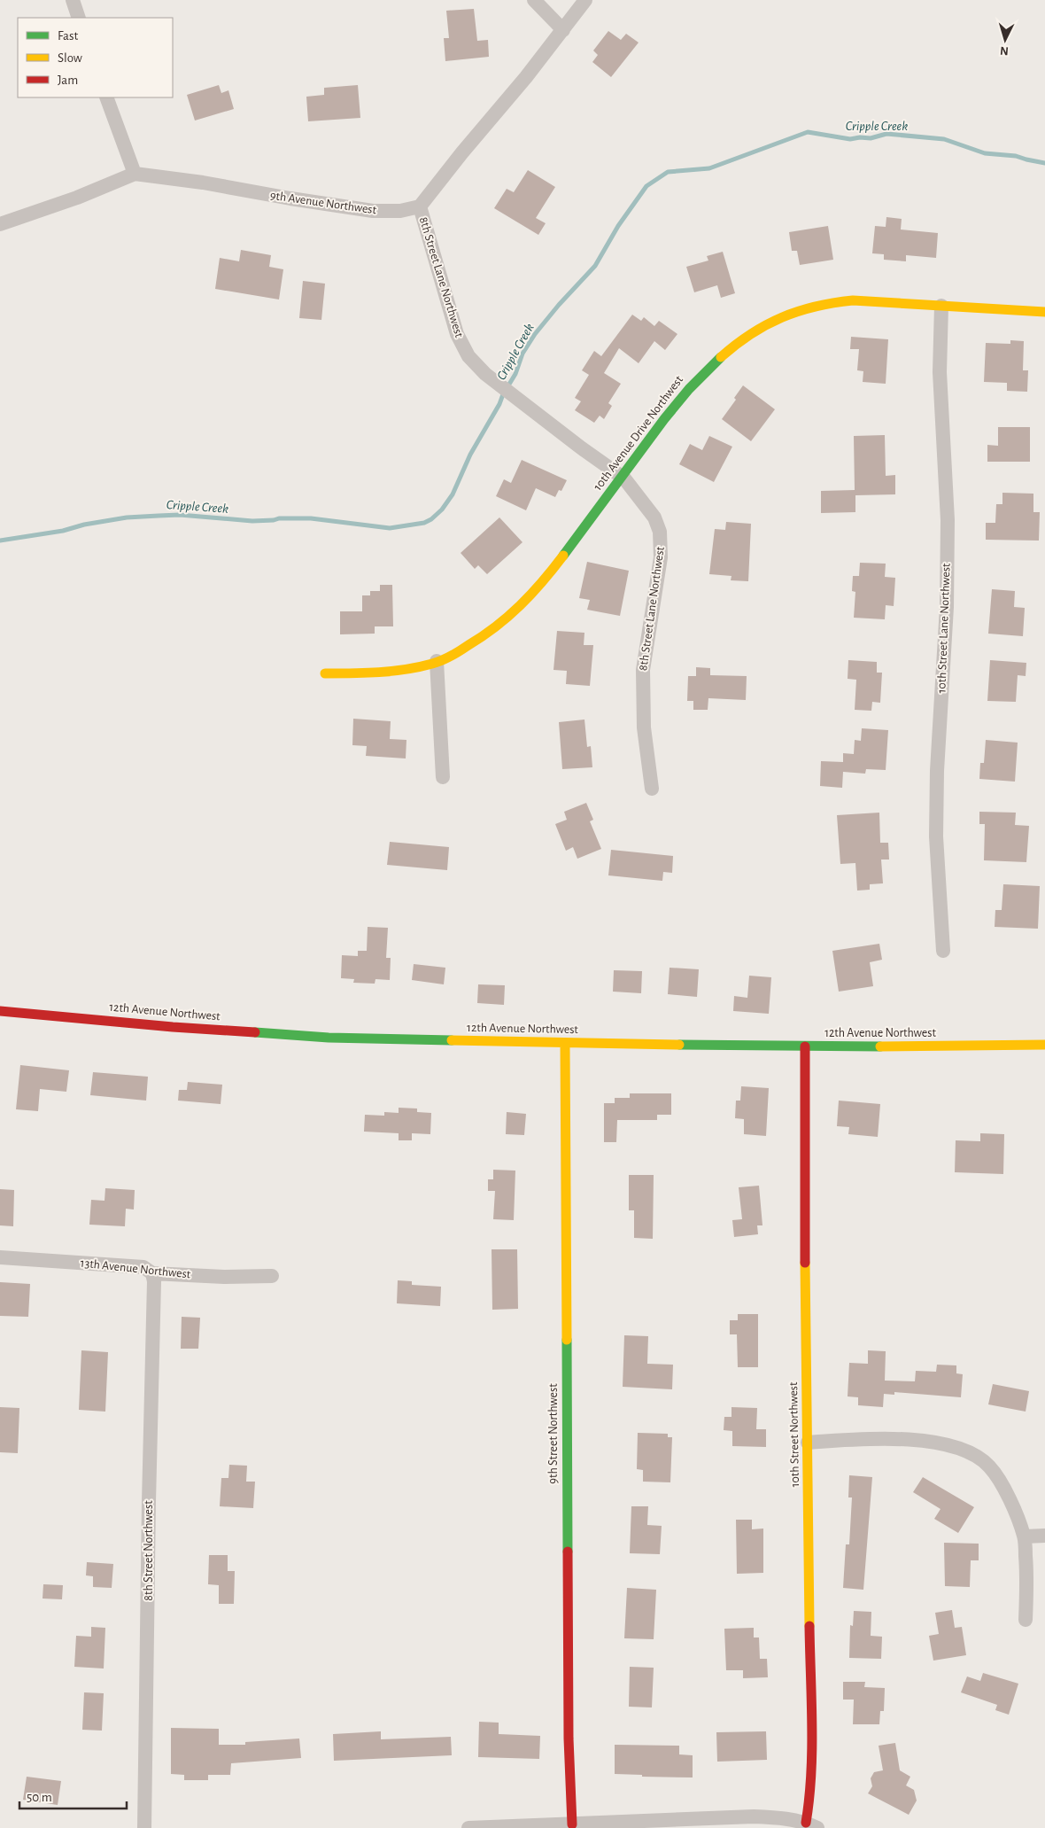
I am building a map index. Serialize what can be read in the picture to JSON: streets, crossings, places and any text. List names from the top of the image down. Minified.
{"streets":{"street":["9th Avenue Northwest","8th Street Lane Northwest","10th Avenue Drive Northwest","10th Street Lane Northwest","12th Avenue Northwest","13th Avenue Northwest","9th Street Northwest","10th Street Northwest","8th Street Northwest"]},"crossings":[["9th Avenue Northwest","8th Street Lane Northwest"],["8th Street Lane Northwest","10th Avenue Drive Northwest"],["10th Avenue Drive Northwest","10th Street Lane Northwest"],["12th Avenue Northwest","9th Street Northwest"],["12th Avenue Northwest","10th Street Northwest"],["13th Avenue Northwest","8th Street Northwest"]],"water":["Cripple Creek"],"legend":["Fast","Slow","Jam"],"scale_bar":"50 m","north":"bottom"}
